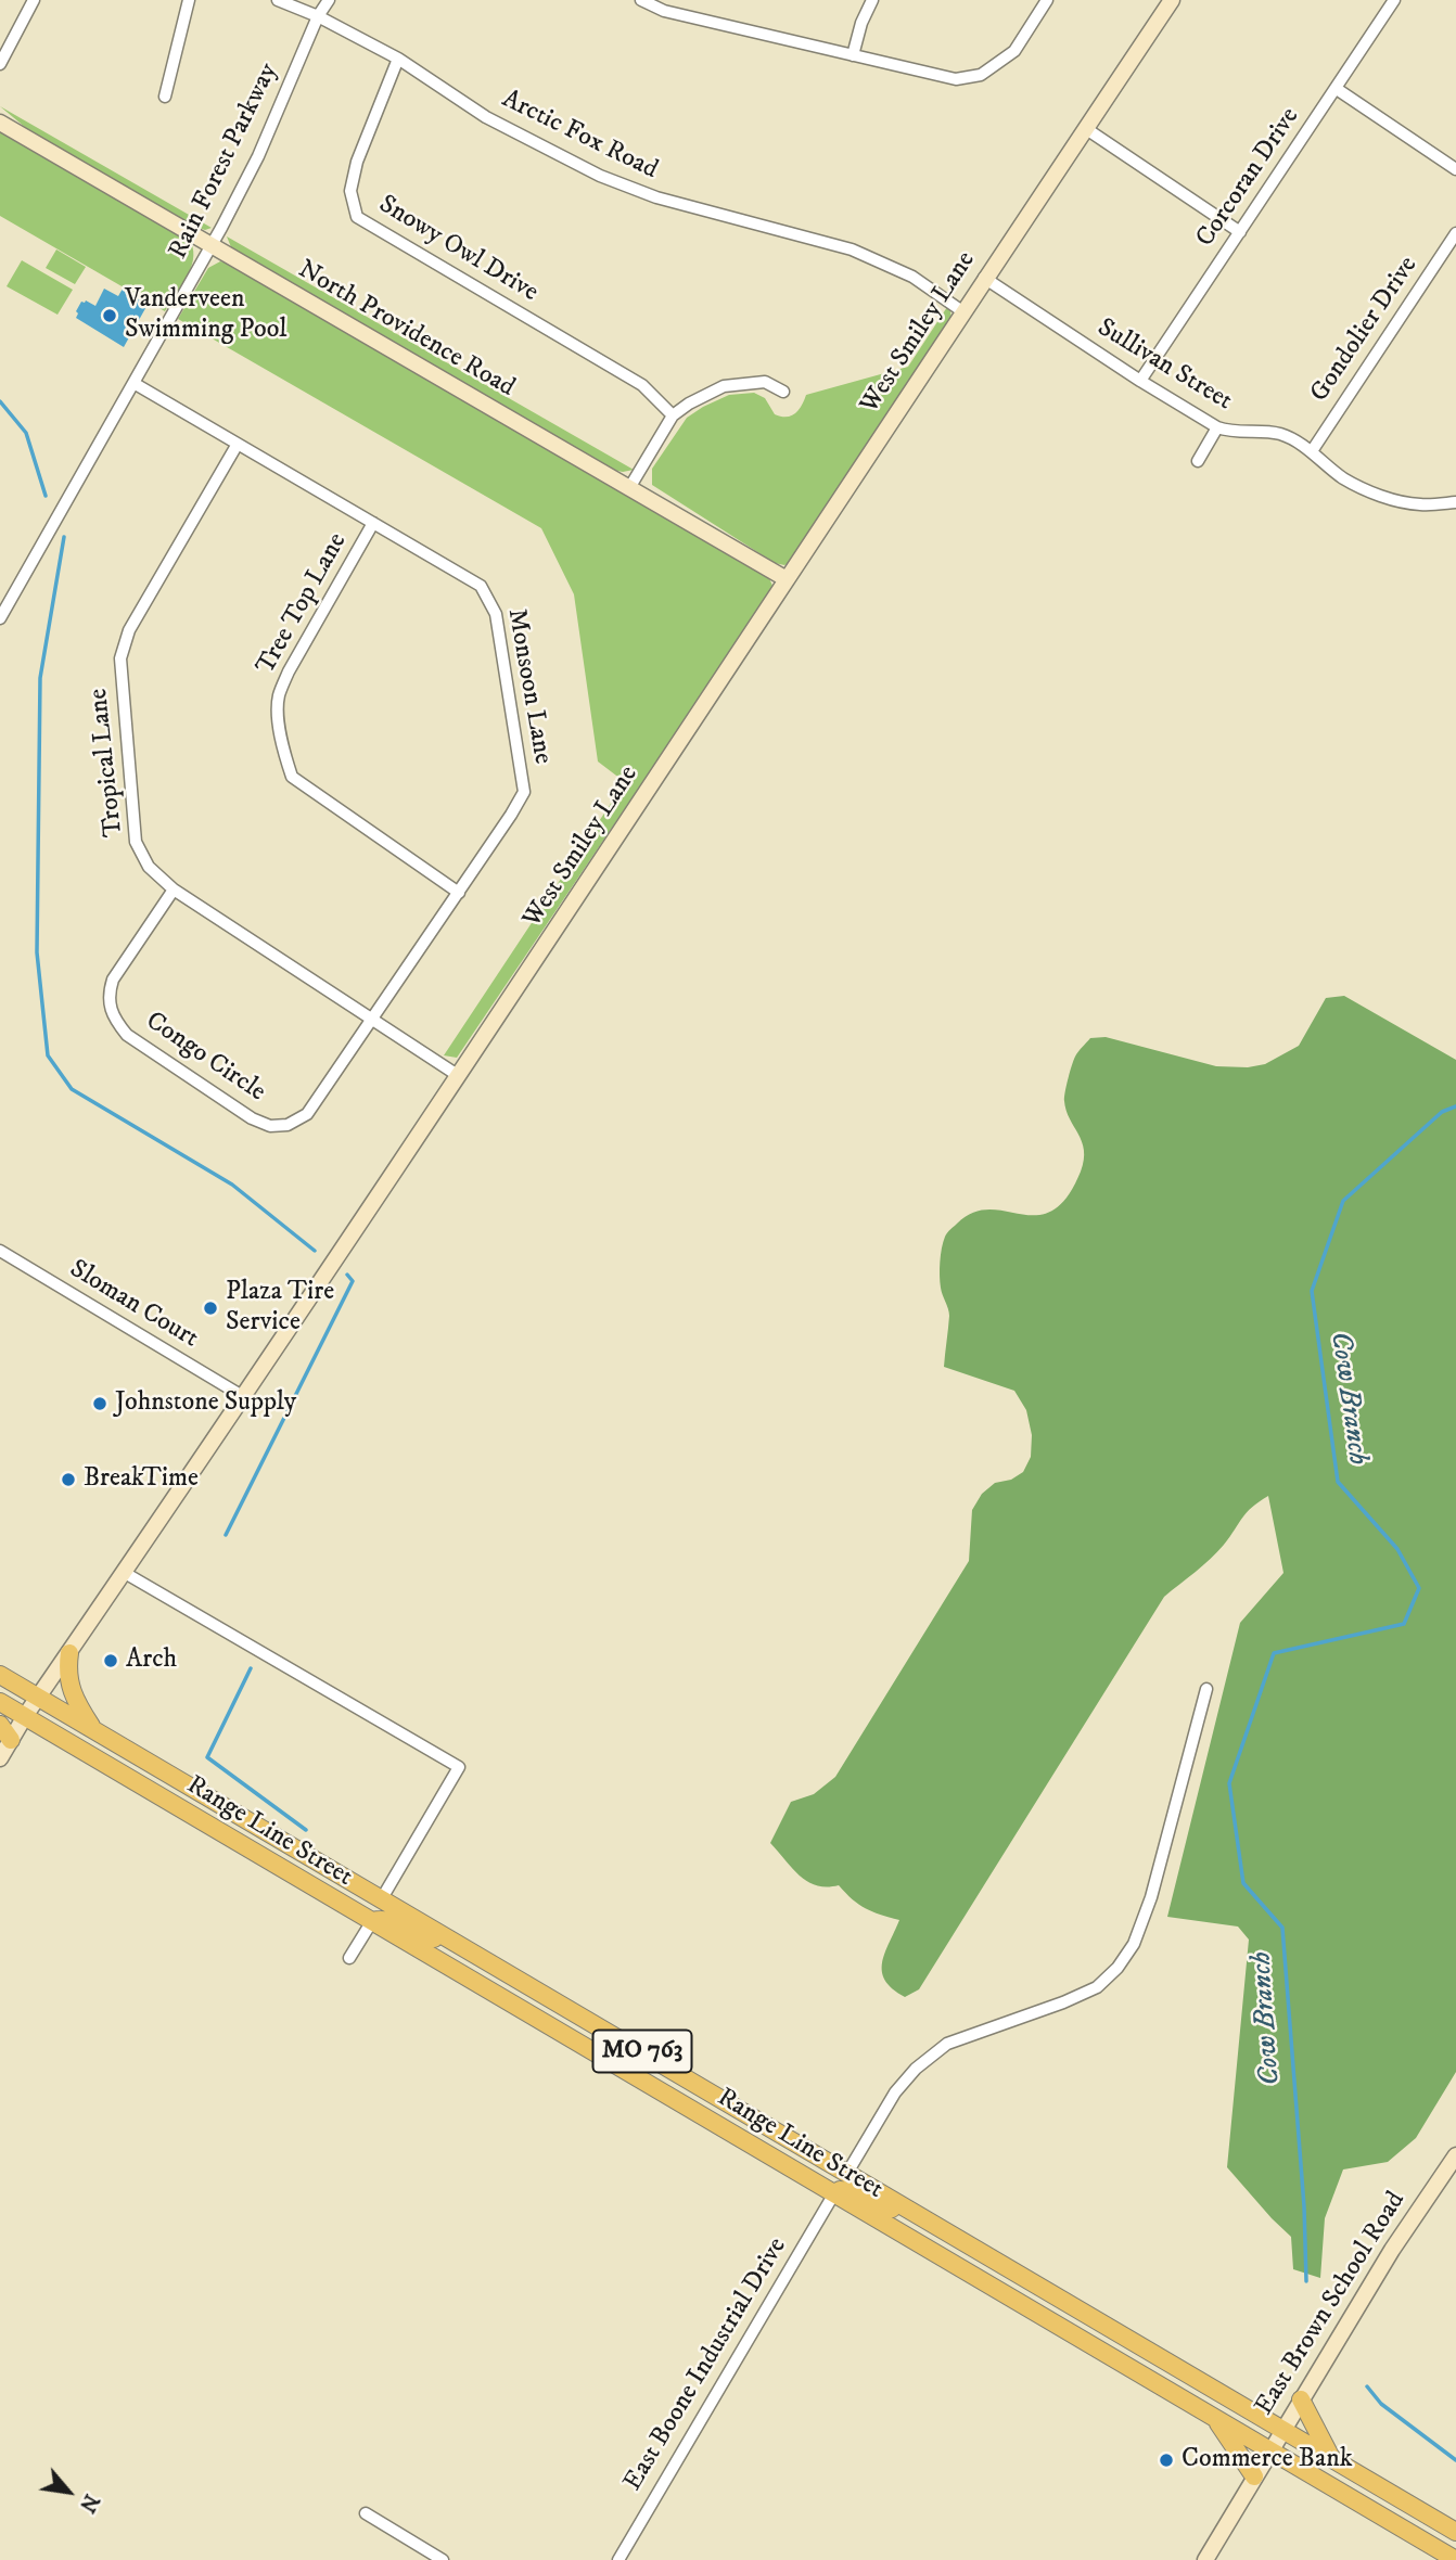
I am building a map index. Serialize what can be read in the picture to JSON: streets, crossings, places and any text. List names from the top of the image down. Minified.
{"streets":{"main road":["Range Line Street","MO 763"],"street":["Arctic Fox Road","Rain Forest Parkway","Corcoran Drive","Snowy Owl Drive","North Providence Road","Gondolier Drive","West Smiley Lane","Sullivan Street","Tree Top Lane","Monsoon Lane","Tropical Lane","Congo Circle","Sloman Court","East Brown School Road","East Boone Industrial Drive"]},"crossings":[["Arctic Fox Road","Rain Forest Parkway"],["Arctic Fox Road","Snowy Owl Drive"],["Arctic Fox Road","West Smiley Lane"],["Rain Forest Parkway","North Providence Road"],["Rain Forest Parkway","Monsoon Lane"],["Corcoran Drive","Sullivan Street"],["North Providence Road","West Smiley Lane"],["Gondolier Drive","Sullivan Street"],["West Smiley Lane","Sullivan Street"],["West Smiley Lane","Tropical Lane"],["West Smiley Lane","Sloman Court"],["West Smiley Lane","Range Line Street"],["Tree Top Lane","Monsoon Lane"],["Monsoon Lane","Tropical Lane"],["Monsoon Lane","Congo Circle"],["Tropical Lane","Congo Circle"],["Range Line Street","East Brown School Road"],["Range Line Street","East Boone Industrial Drive"]],"water":["Cow Branch"],"places":["Vanderveen Swimming Pool","Plaza Tire Service","Johnstone Supply","BreakTime","Arch","Commerce Bank"],"north":"bottom right"}
